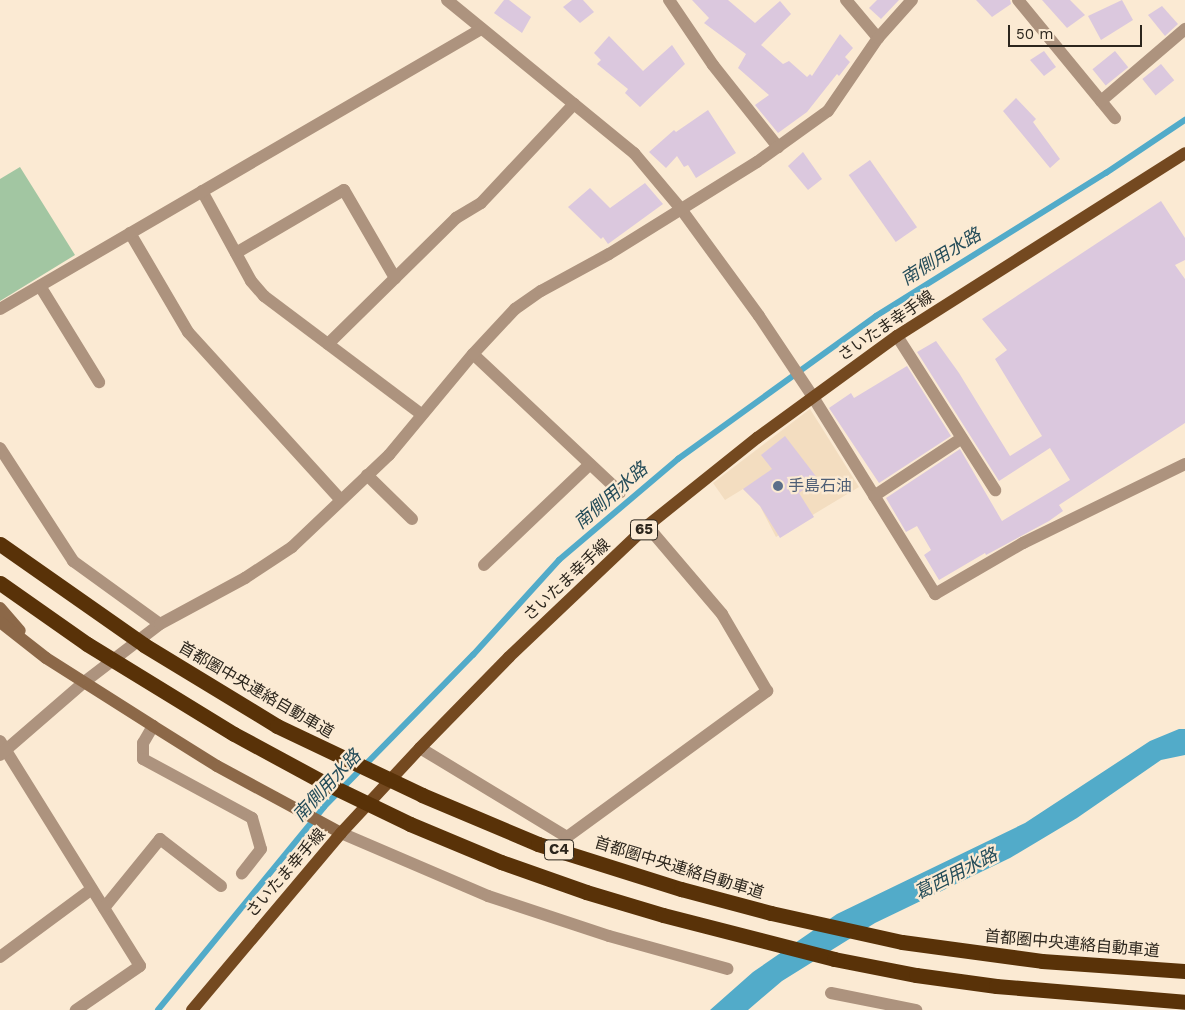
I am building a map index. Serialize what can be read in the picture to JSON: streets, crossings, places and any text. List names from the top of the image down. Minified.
{"streets":{"highway":["首都圏中央連絡自動車道","C4"],"main road":["さいたま幸手線","65"]},"water":["南側用水路","葛西用水路"],"places":["手島石油"],"scale_bar":"50 m"}
